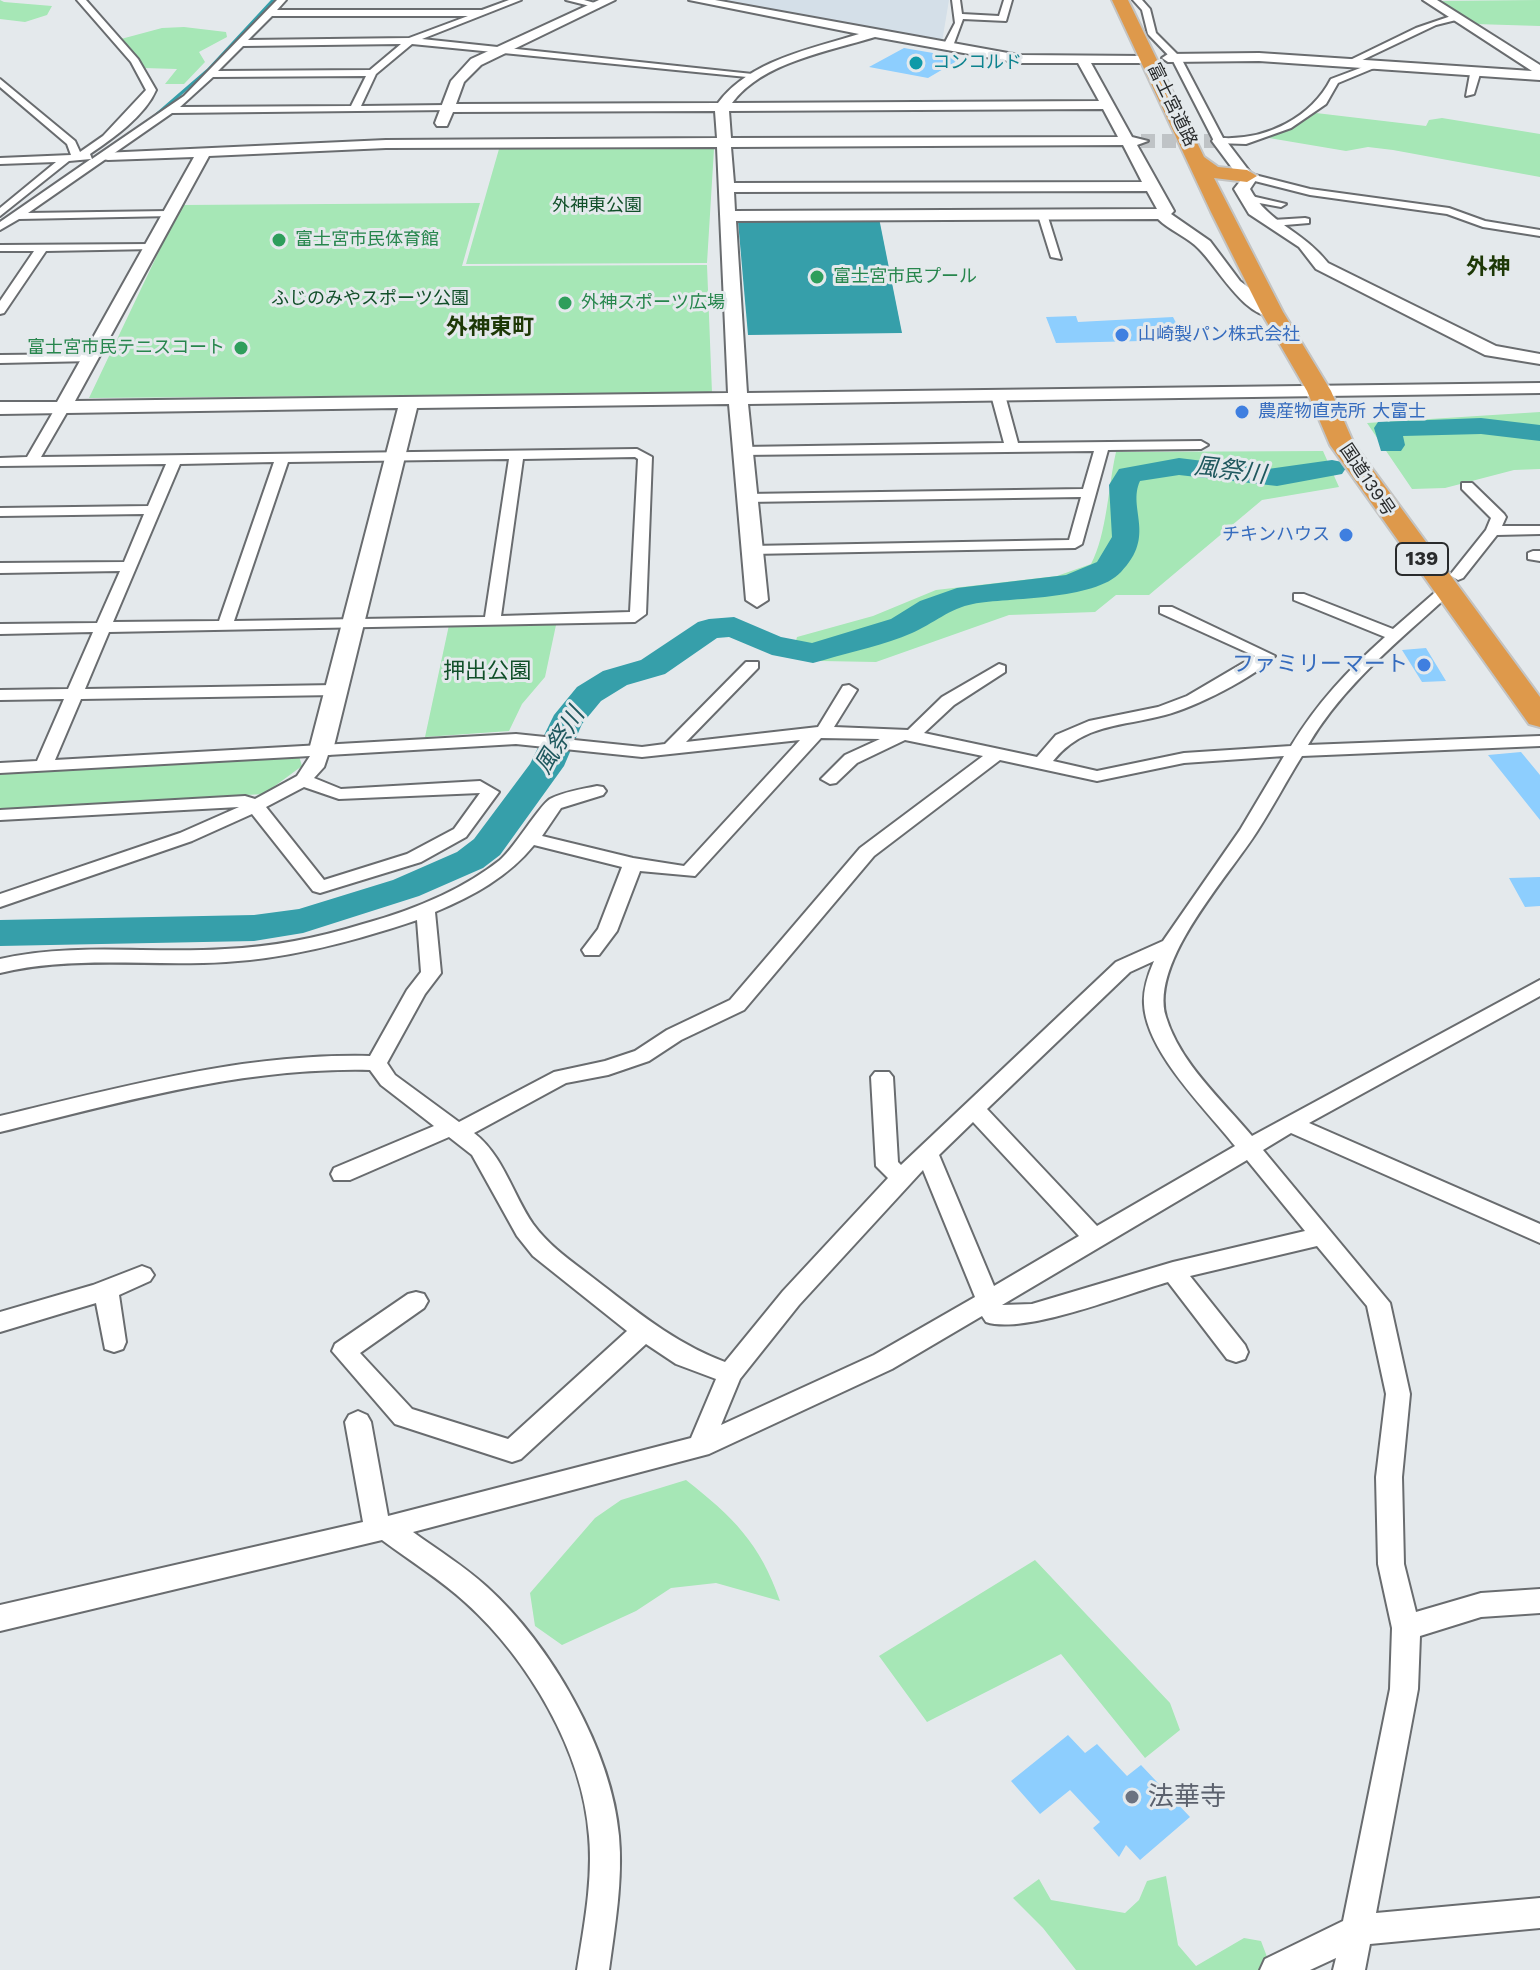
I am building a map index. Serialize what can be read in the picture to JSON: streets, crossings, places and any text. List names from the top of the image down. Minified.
{"streets":{"highway":["富士宮道路","国道139号","139"]},"crossings":[["富士宮道路","国道139号"]],"districts":["外神","外神東町"],"water":["風祭川"],"parks":["外神東公園","ふじのみやスポーツ公園","押出公園"],"places":["コンコルド","富士宮市民体育館","富士宮市民プール","外神スポーツ広場","山崎製パン株式会社","富士宮市民テニスコート","農産物直売所 大富士","チキンハウス","ファミリーマート","法華寺"]}
